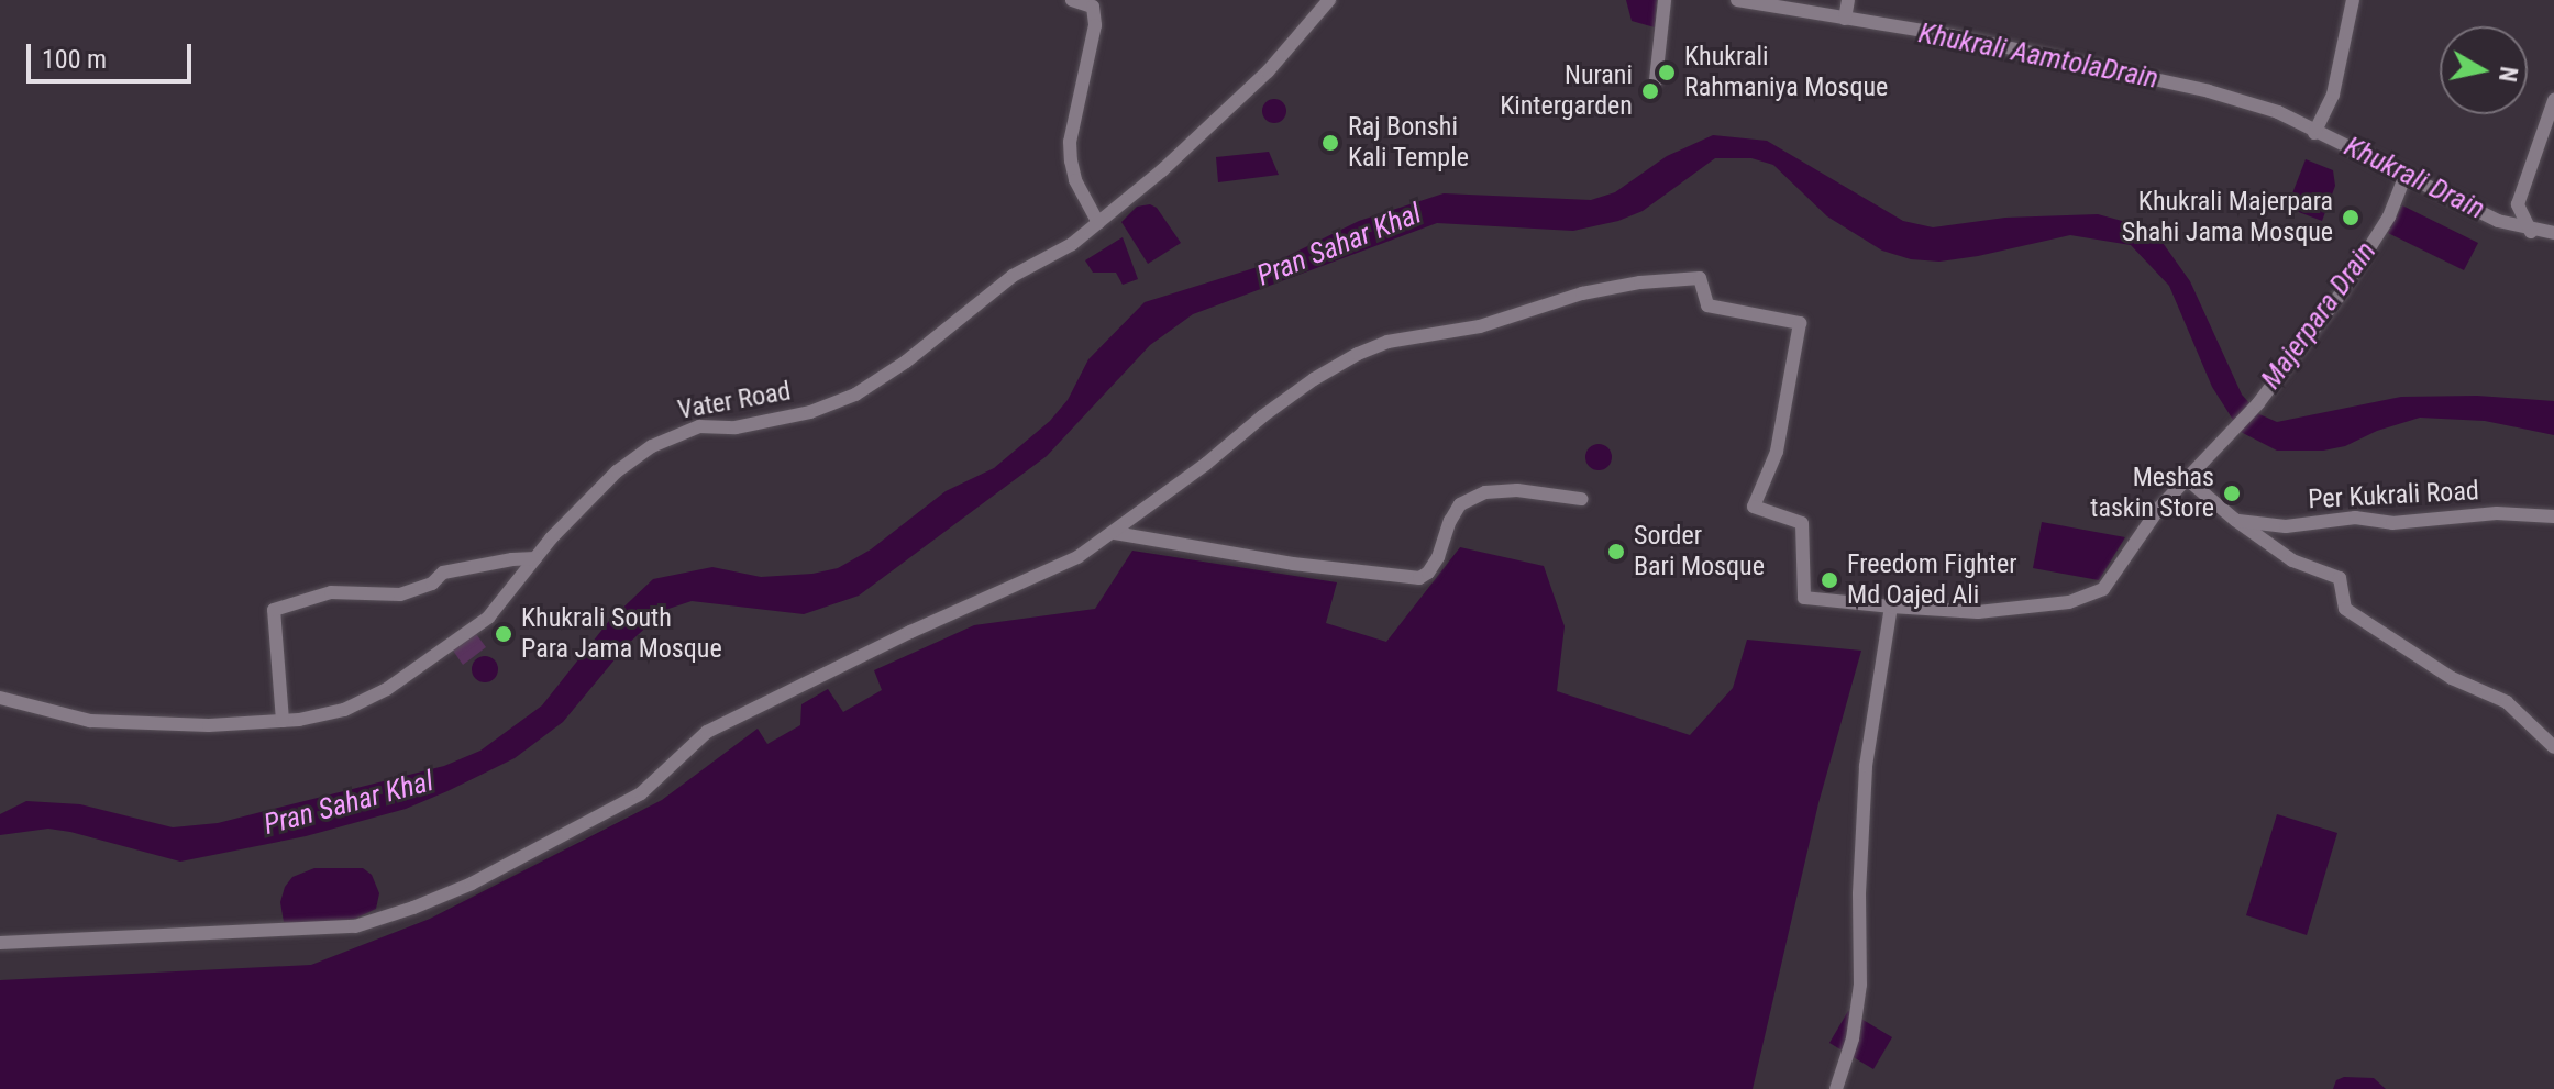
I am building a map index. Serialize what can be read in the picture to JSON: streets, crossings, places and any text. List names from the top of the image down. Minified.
{"streets":{"street":["Vater Road","Per Kukrali Road"]},"water":["Khukrali AamtolaDrain","Khukrali Drain","Pran Sahar Khal","Majerpara Drain"],"places":["Khukrali Rahmaniya Mosque","Nurani Kintergarden","Raj Bonshi Kali Temple","Khukrali Majerpara Shahi Jama Mosque","Meshas taskin Store","Sorder Bari Mosque","Freedom Fighter Md Oajed Ali","Khukrali South Para Jama Mosque"],"scale_bar":"100 m","north":"right"}
